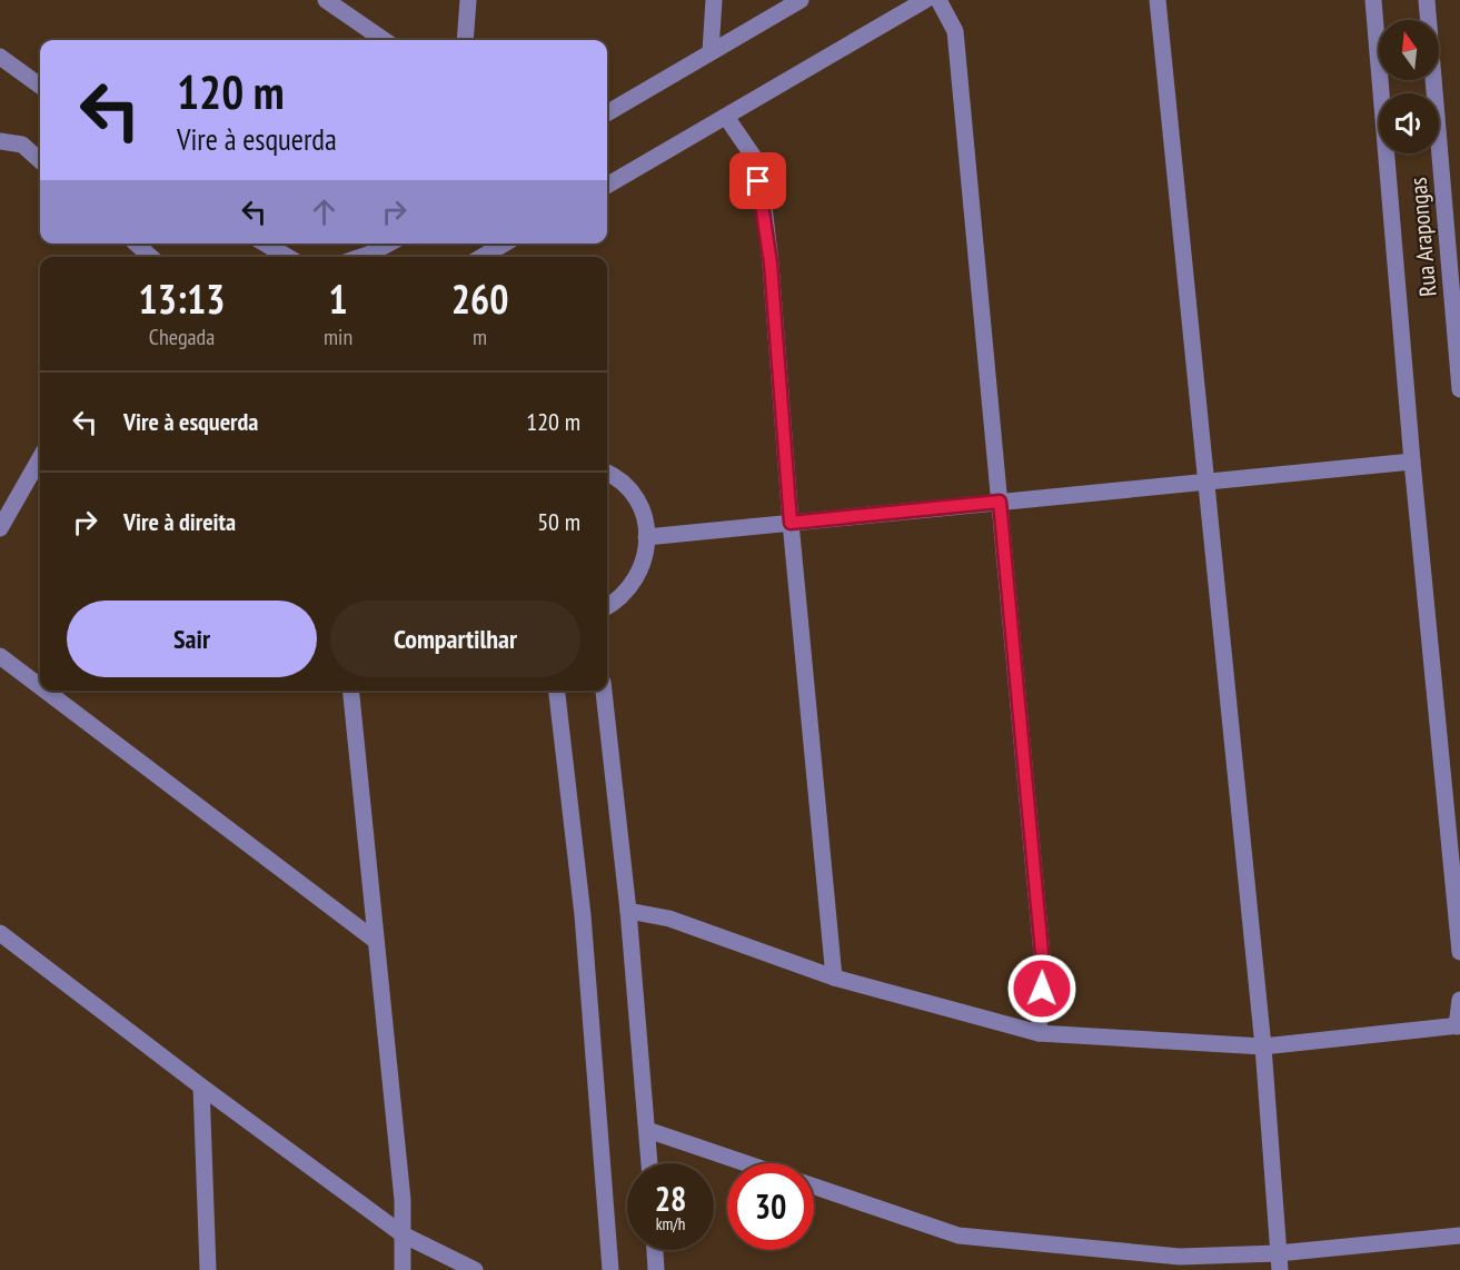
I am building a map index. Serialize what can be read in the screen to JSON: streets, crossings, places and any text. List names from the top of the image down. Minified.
{"streets":{"street":["Rua Arapongas"]},"north":"top","page":{"turn":["120 m","Vire à esquerda"],"eta":["13:13","Chegada","1","min","260","m"],"list":[{"name":"Vire à esquerda","value":"120 m"},{"name":"Vire à direita","value":"50 m"}],"buttons":["Sair","Compartilhar"],"speed":"28 km/h","limit":"30"}}
